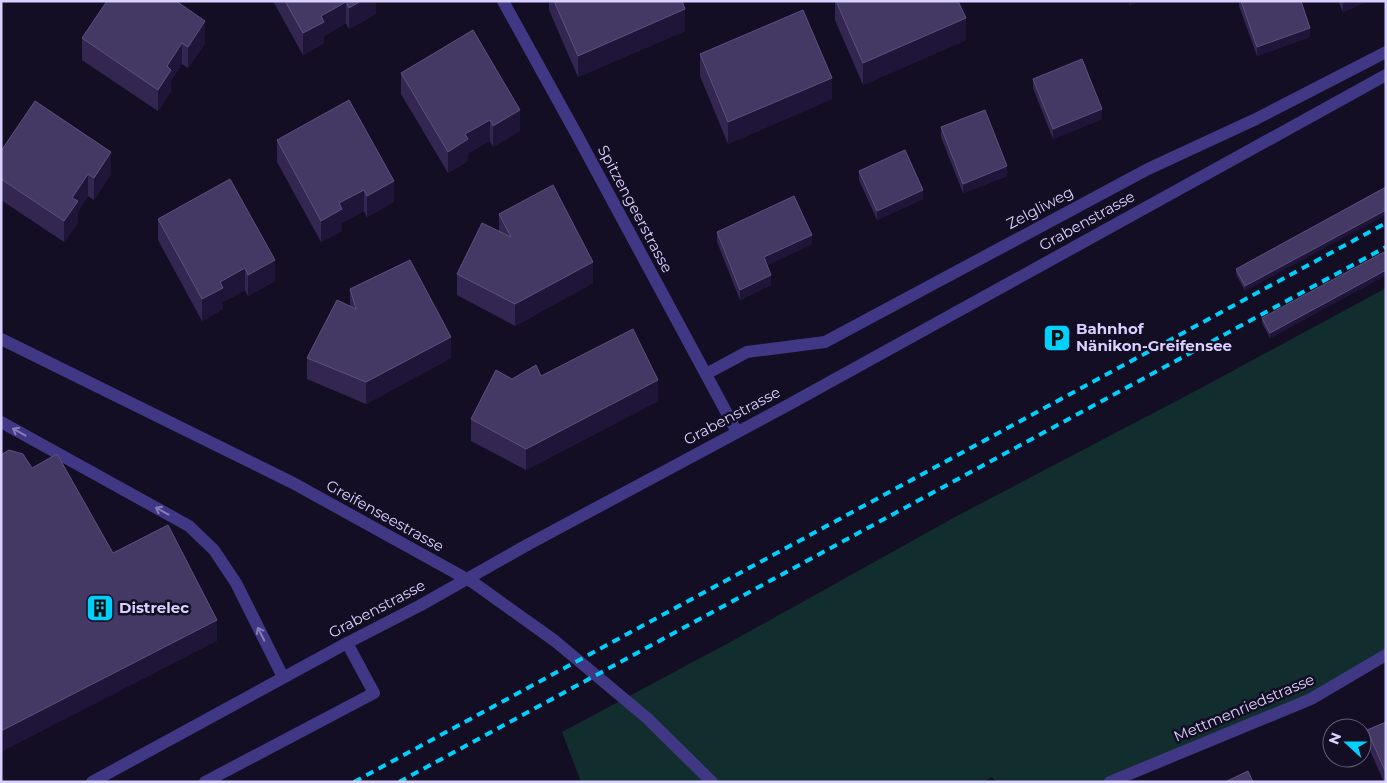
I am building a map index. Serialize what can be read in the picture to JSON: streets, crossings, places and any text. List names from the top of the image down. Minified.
{"streets":{"street":["Zelgliweg","Spitzengeerstrasse","Grabenstrasse","Greifenseestrasse","Mettmenriedstrasse"]},"crossings":[["Zelgliweg","Spitzengeerstrasse"],["Spitzengeerstrasse","Grabenstrasse"]],"places":{"parking":["Bahnhof Nänikon-Greifensee"],"building":["Distrelec"]},"north":"left"}
